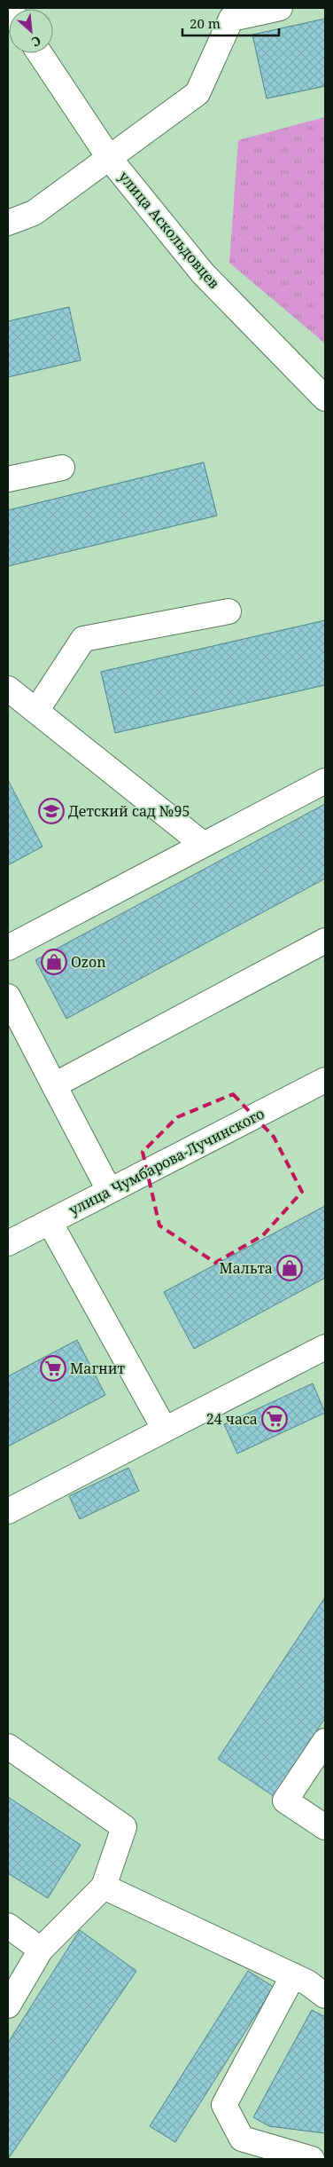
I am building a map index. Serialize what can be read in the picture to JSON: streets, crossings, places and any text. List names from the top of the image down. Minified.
{"streets":{"street":["улица Аскольдовцев","улица Чумбарова-Лучинского"]},"places":{"school or university":["Детский сад №95"],"shop":["Ozon","Мальта"],"supermarket":["Магнит","24 часа"]},"scale_bar":"20 m","north":"bottom right"}
